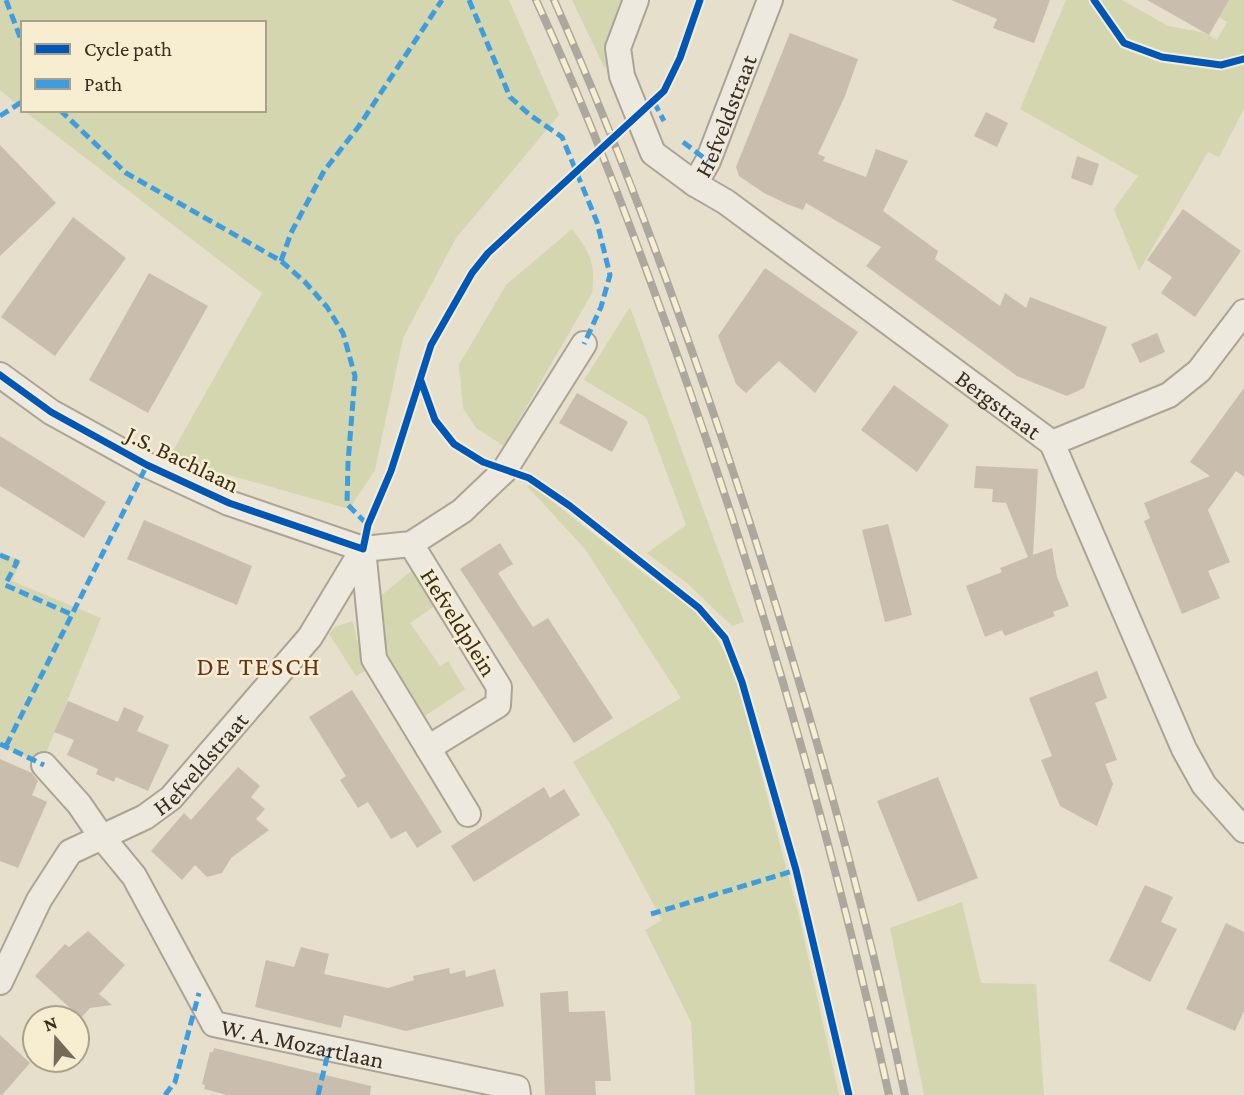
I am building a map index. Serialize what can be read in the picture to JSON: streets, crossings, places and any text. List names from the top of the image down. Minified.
{"streets":{"street":["Hefveldstraat","Bergstraat","J.S. Bachlaan","Hefveldplein","W. A. Mozartlaan"]},"crossings":[["Hefveldstraat","Bergstraat"],["Hefveldstraat","J.S. Bachlaan"],["Hefveldstraat","W. A. Mozartlaan"]],"districts":["DE TESCH"],"legend":["Cycle path","Path"],"north":"top"}
